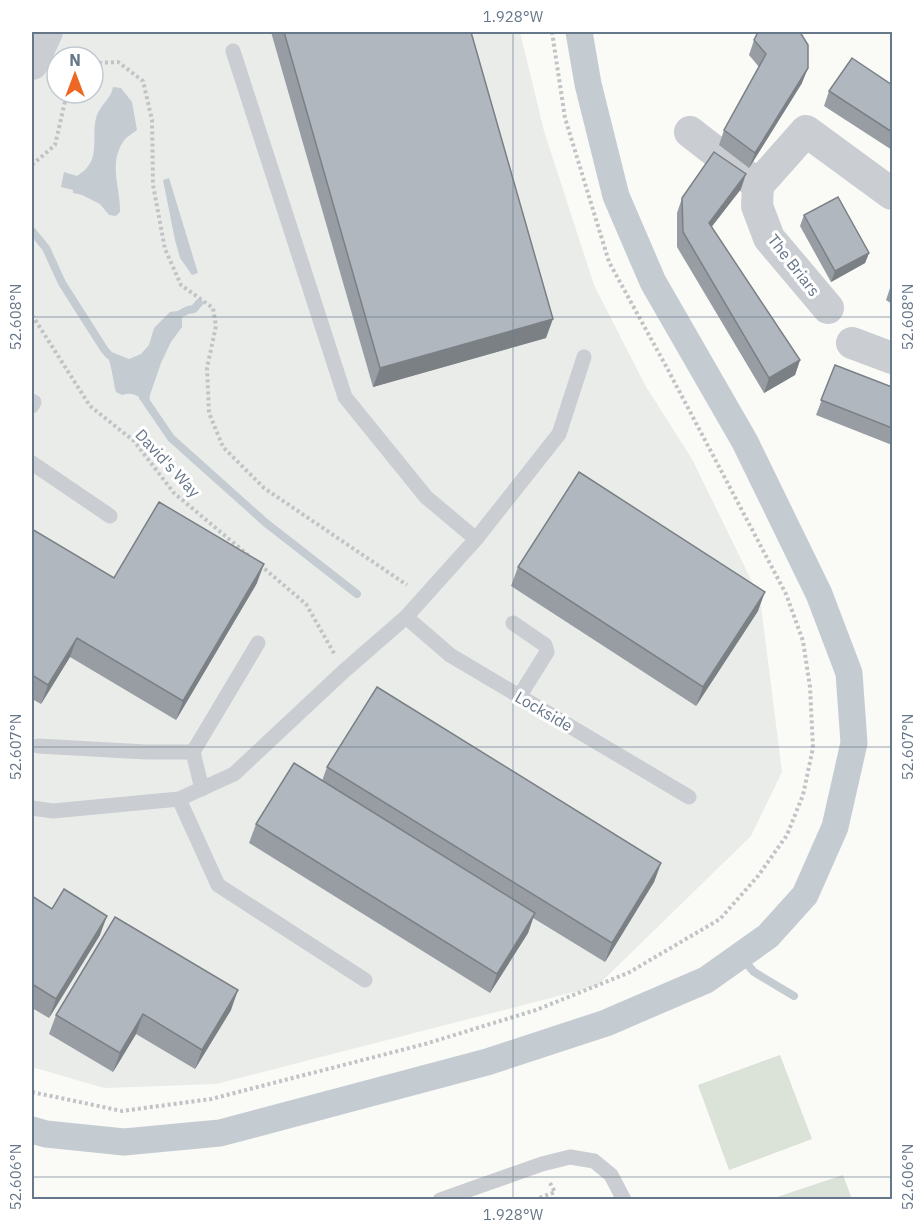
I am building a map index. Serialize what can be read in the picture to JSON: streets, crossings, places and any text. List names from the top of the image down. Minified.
{"streets":{"street":["The Briars"],"lane":["Lockside"],"path":["David's Way"]},"north":"top","coordinates":["1.928°W","52.608°N","52.607°N","52.606°N"]}
